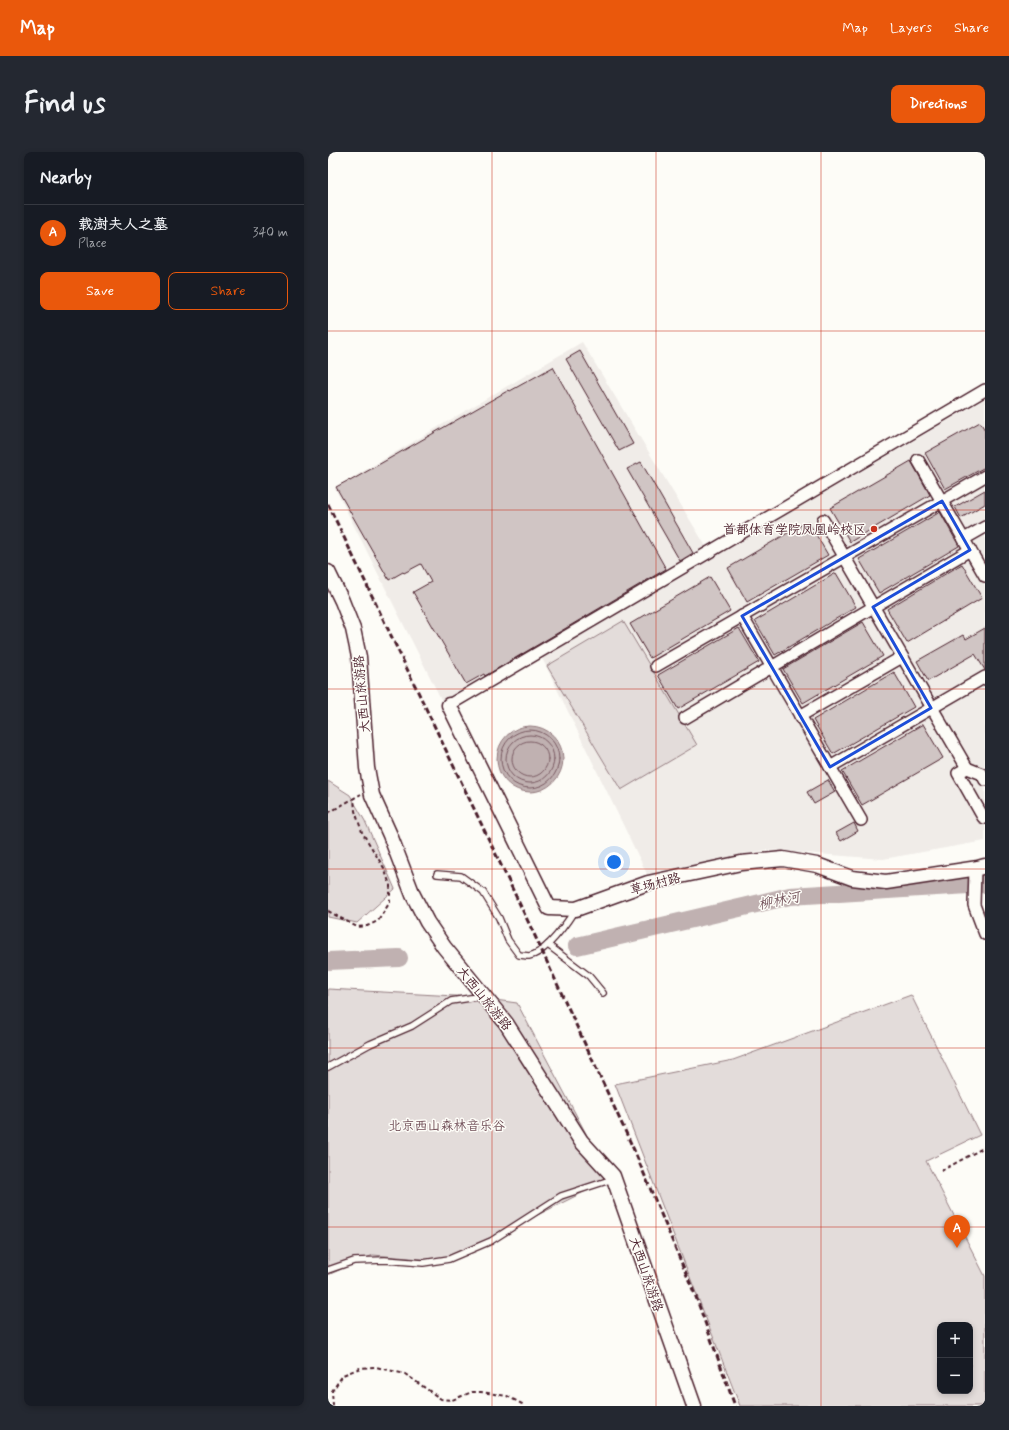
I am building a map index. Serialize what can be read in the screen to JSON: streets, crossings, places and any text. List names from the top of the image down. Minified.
{"streets":{"street":["大西山旅游路","草场村路"]},"water":["柳林河"],"parks":["北京西山森林音乐谷"],"places":["首都体育学院凤凰岭校区"],"page":{"header":"Map","nav":["Map","Layers","Share"],"buttons":["Directions",["Save","Share"]],"title":"Find us","heading":"Nearby","list":[{"mark":"A","name":"载澍夫人之墓","note":"Place","value":"340 m"}],"pins":"A","map_buttons":["+","−"]}}
